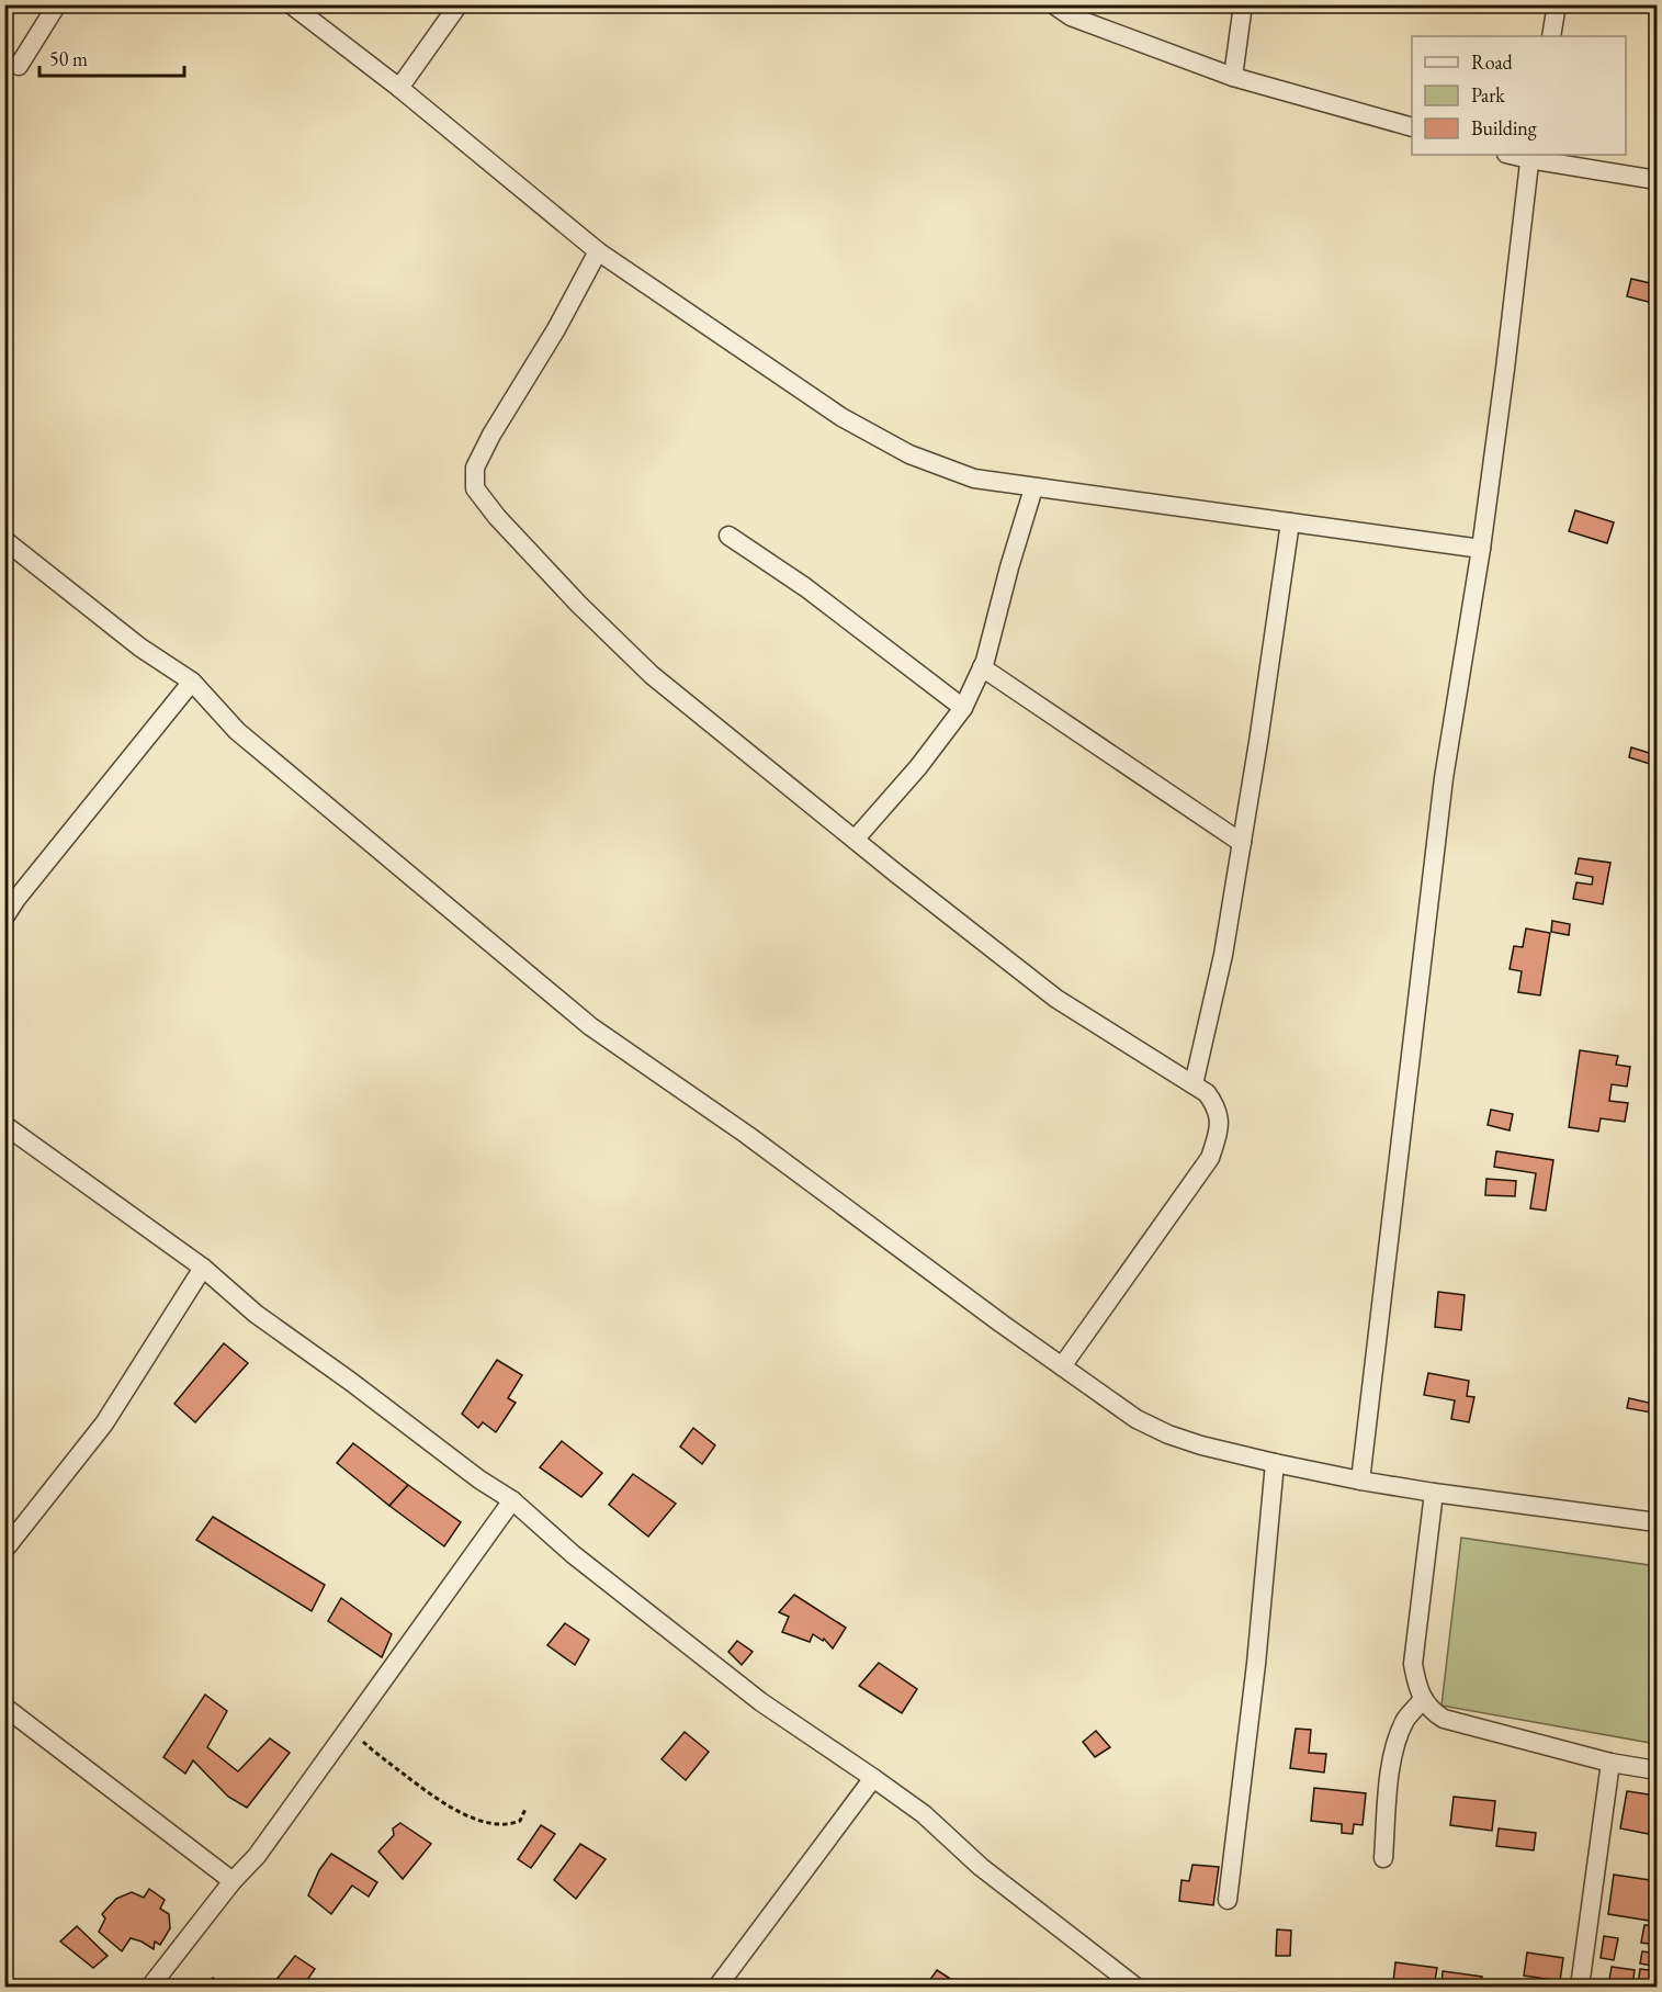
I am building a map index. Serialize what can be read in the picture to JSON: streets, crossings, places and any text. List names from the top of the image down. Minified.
{"legend":["Road","Park","Building"],"scale_bar":"50 m"}
